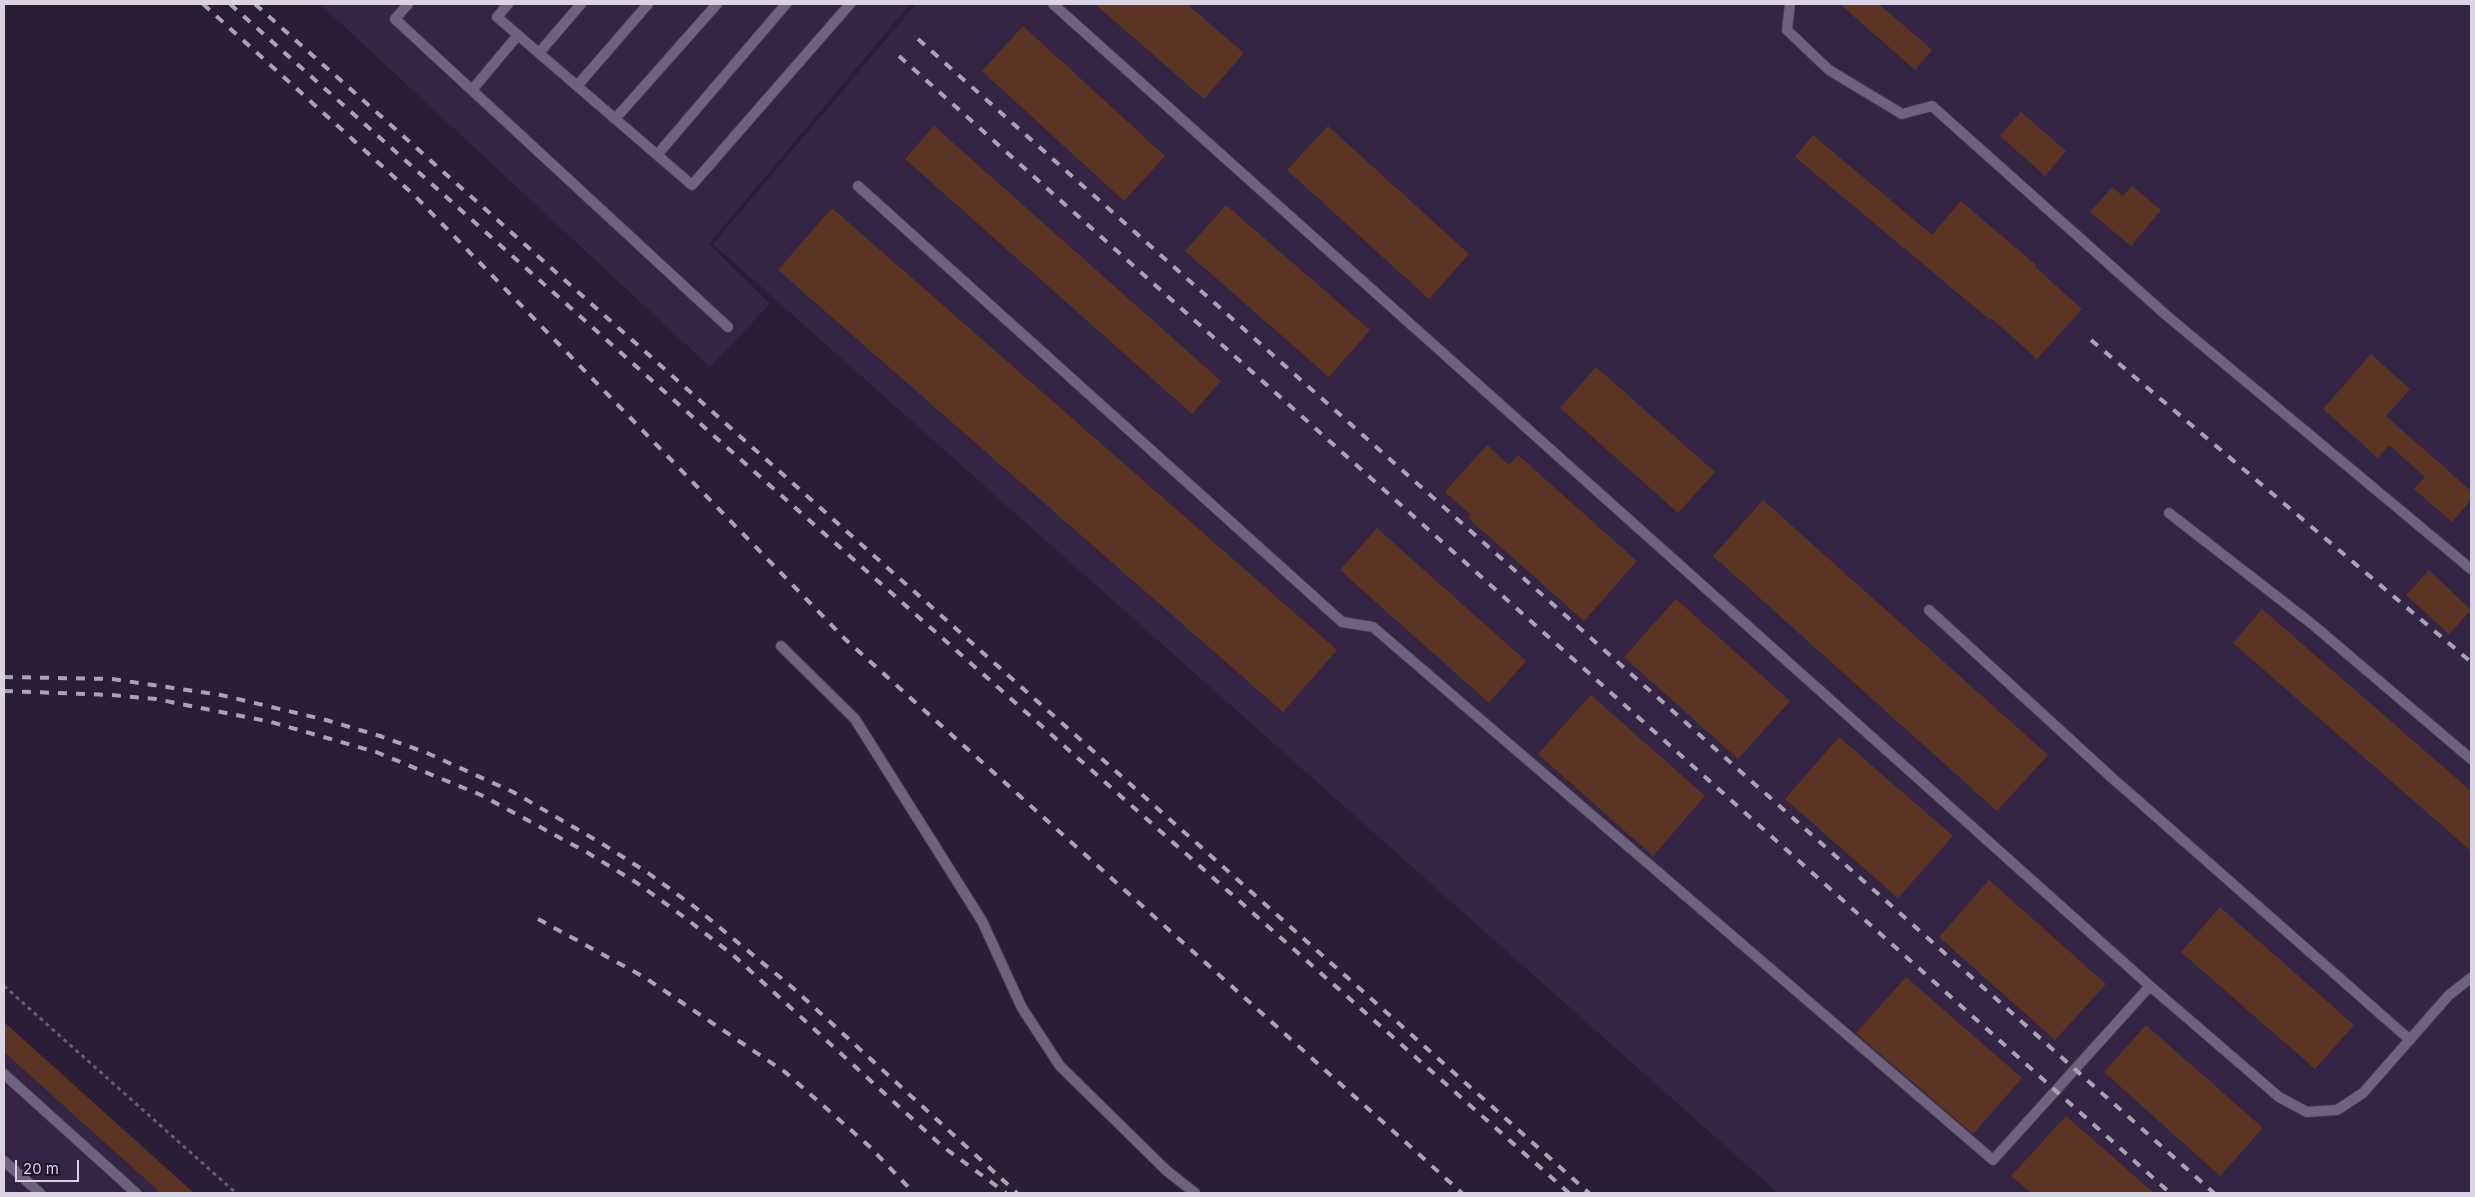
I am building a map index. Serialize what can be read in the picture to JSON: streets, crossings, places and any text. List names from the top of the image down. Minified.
{"scale_bar":"20 m"}
